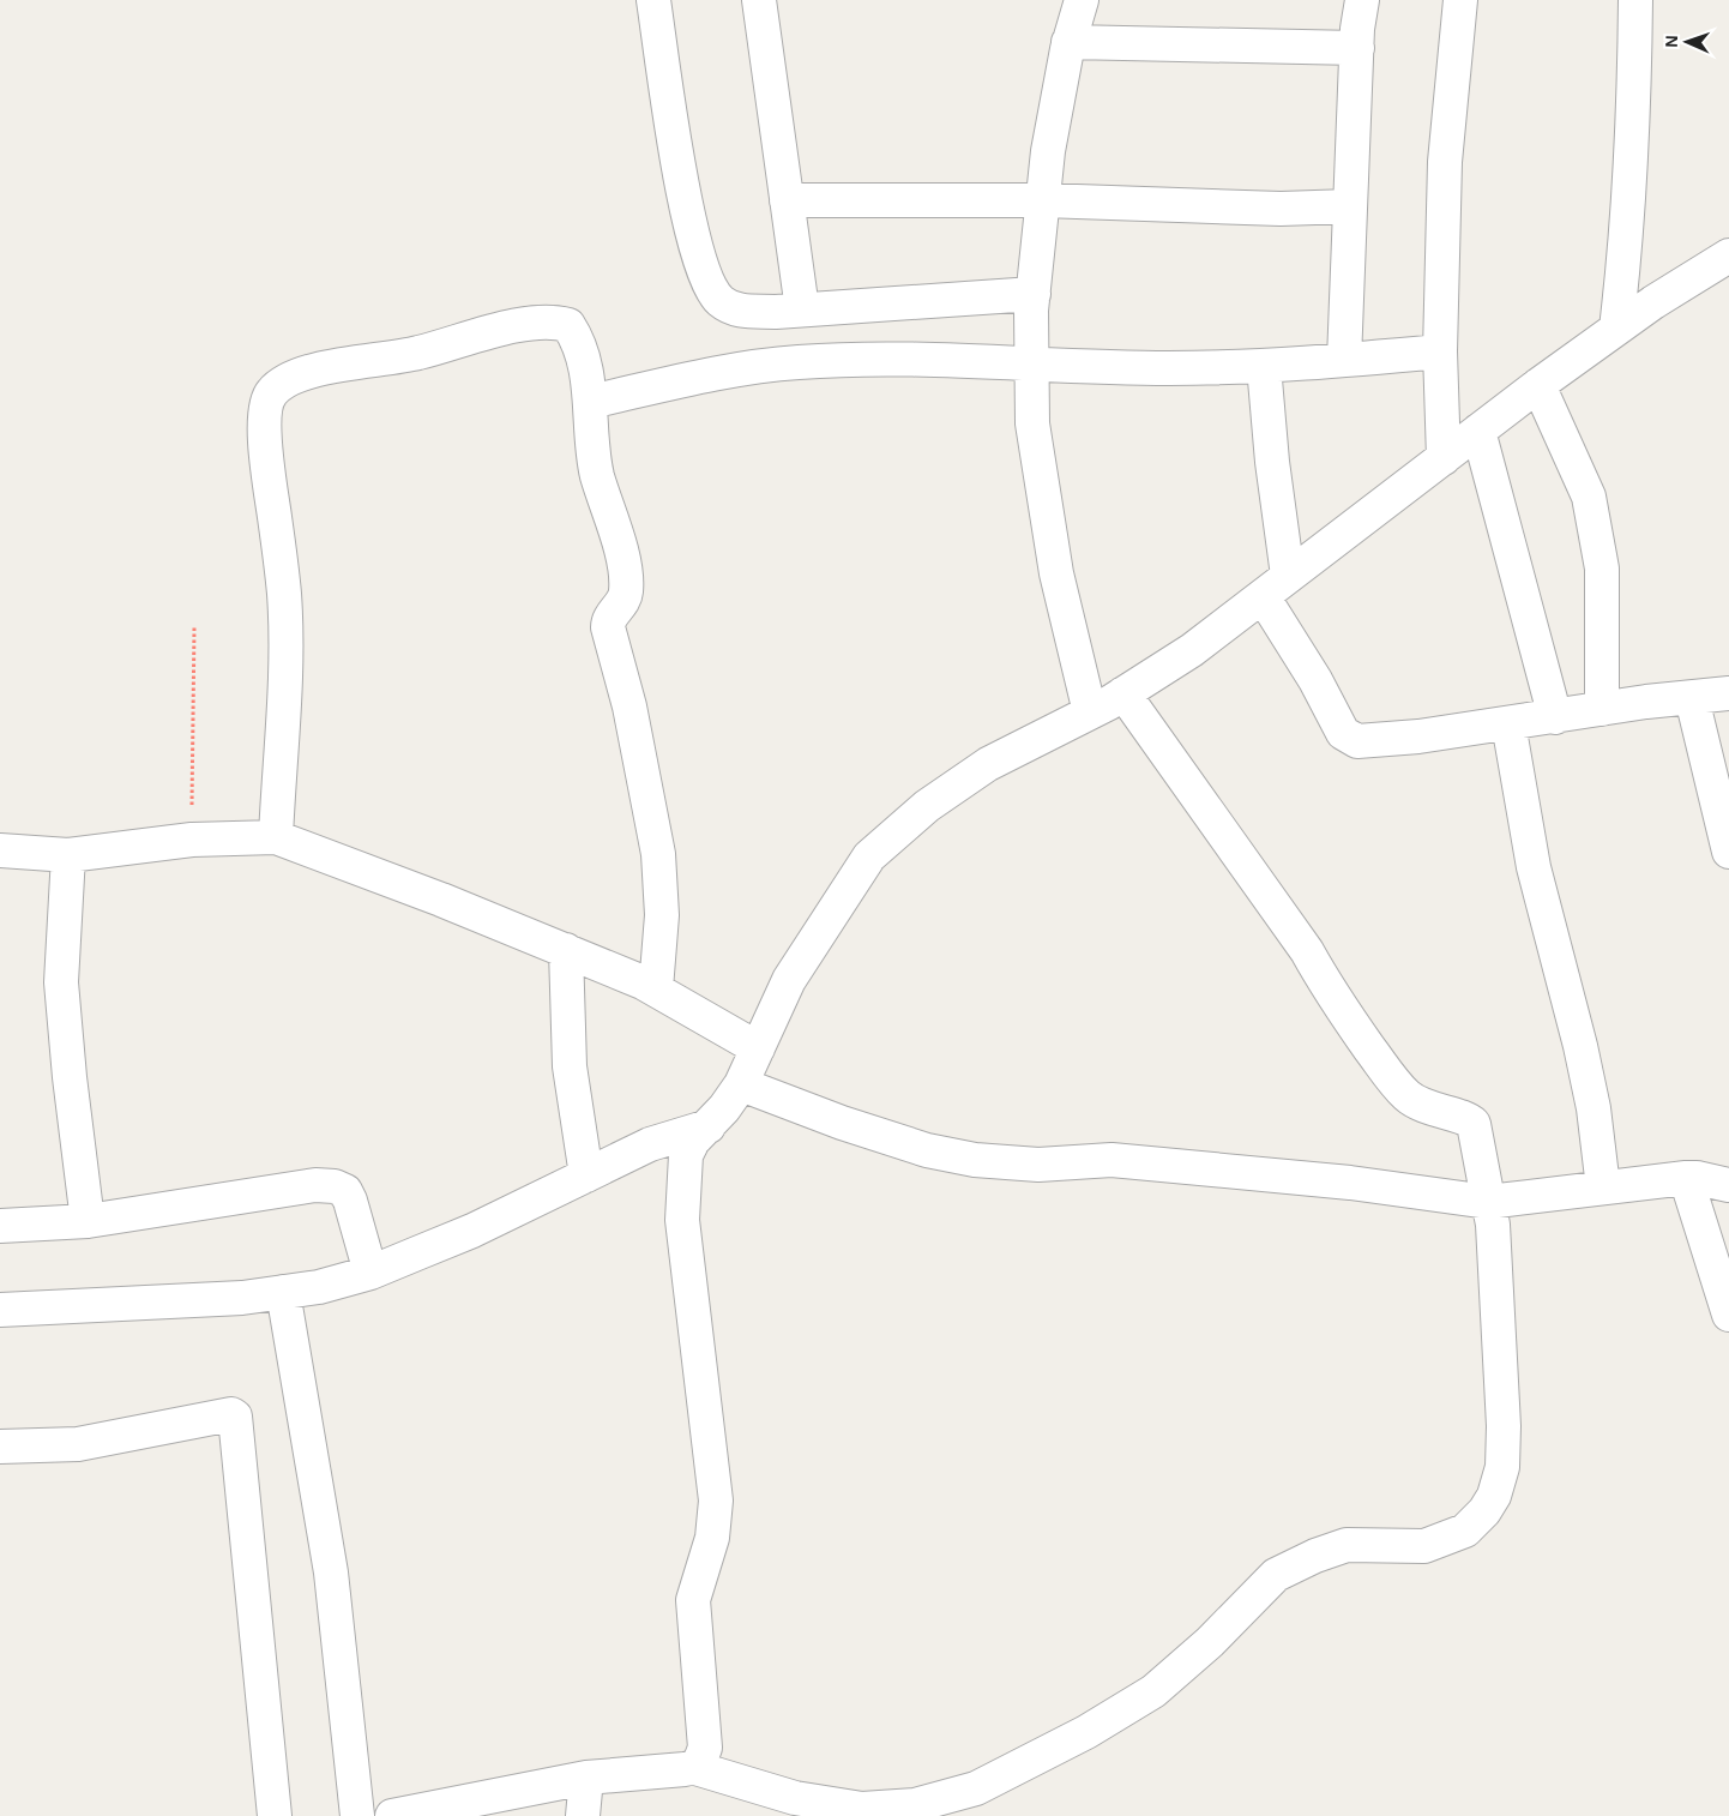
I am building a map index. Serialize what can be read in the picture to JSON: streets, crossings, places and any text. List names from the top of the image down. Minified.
{"north":"left"}
